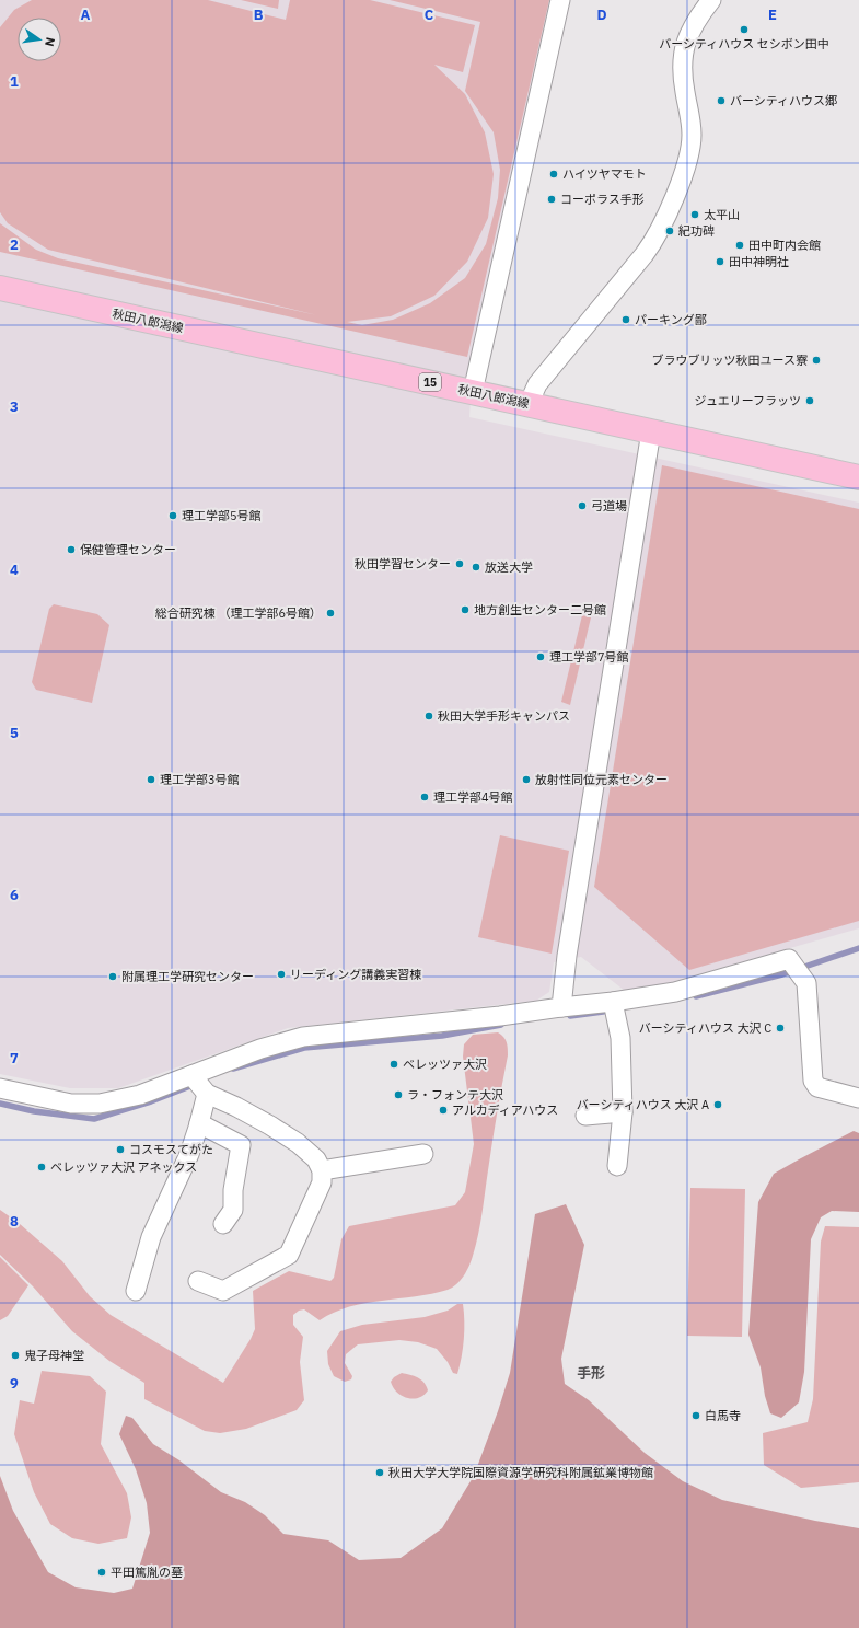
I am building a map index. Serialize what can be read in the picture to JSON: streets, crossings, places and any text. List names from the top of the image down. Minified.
{"streets":{"main road":["秋田八郎潟線","15"]},"districts":["手形"],"places":["バーシティハウス セシボン田中","バーシティハウス郷","ハイツヤマモト","コーポラス手形","太平山","紀功碑","田中町内会館","田中神明社","パーキング鄙","ブラウブリッツ秋田ユース寮","ジュエリーフラッツ","弓道場","理工学部5号館","保健管理センター","秋田学習センター","放送大学","地方創生センター二号館","総合研究棟 （理工学部6号館）","理工学部7号館","秋田大学手形キャンパス","理工学部3号館","放射性同位元素センター","理工学部4号館","リーディング講義実習棟","附属理工学研究センター","バーシティハウス 大沢 C","ベレッツァ大沢","ラ・フォンテ大沢","バーシティハウス 大沢 A","アルカディアハウス","コスモスてがた","ベレッツァ大沢 アネックス","鬼子母神堂","白馬寺","秋田大学大学院国際資源学研究科附属鉱業博物館","平田篤胤の墓"],"north":"right","grid":{"columns":["A","B","C","D","E"],"rows":["1","2","3","4","5","6","7","8","9"]}}
